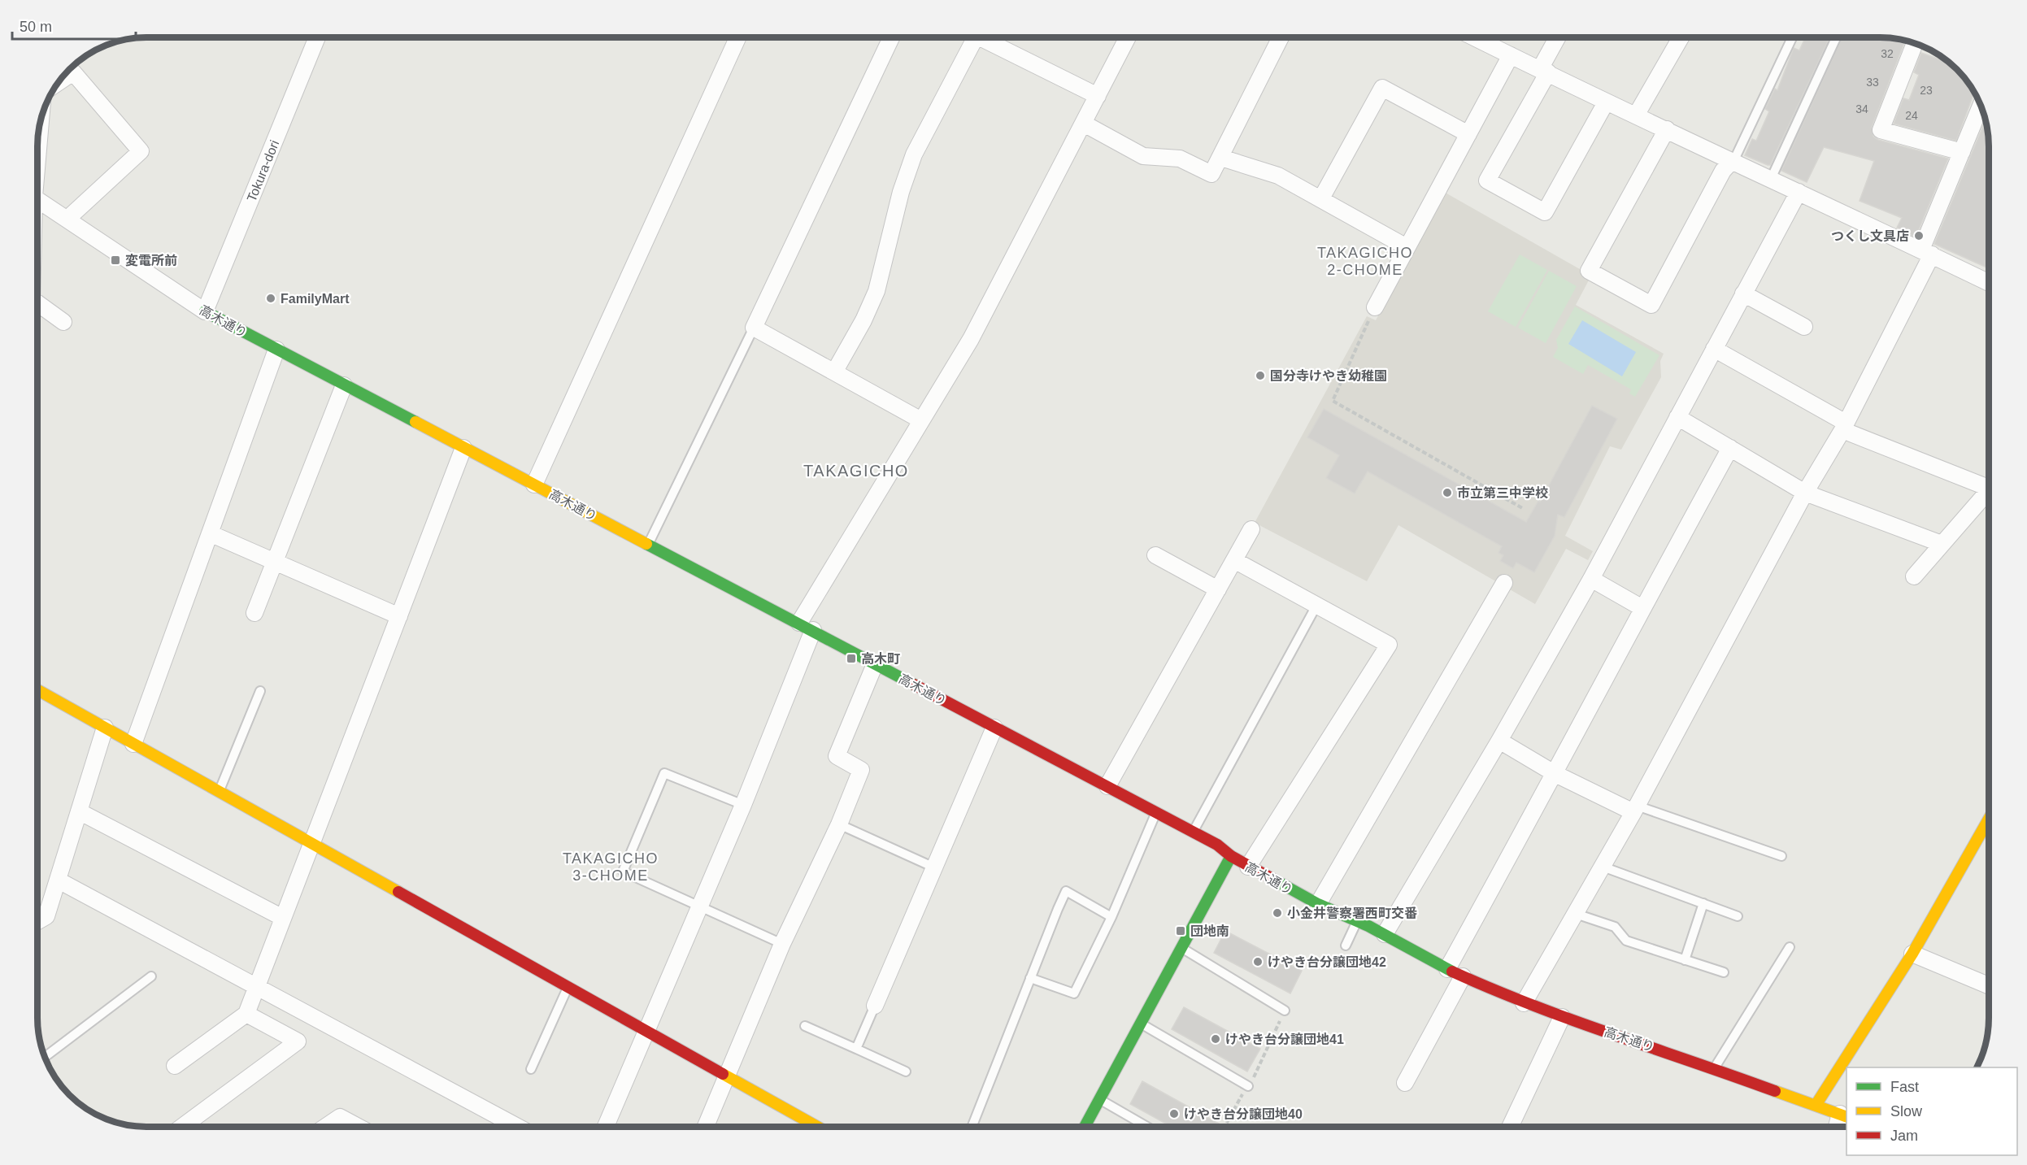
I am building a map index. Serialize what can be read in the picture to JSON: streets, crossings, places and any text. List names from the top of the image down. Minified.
{"streets":{"street":["Tokura-dori","高木通り"]},"crossings":[["Tokura-dori","高木通り"]],"districts":["TAKAGICHO 2-CHOME","TAKAGICHO","TAKAGICHO 3-CHOME"],"places":{"other":["つくし文具店","FamilyMart","国分寺けやき幼稚園","市立第三中学校","小金井警察署西町交番","けやき台分譲団地42","けやき台分譲団地41","けやき台分譲団地40"],"transit":["変電所前","高木町","団地南"]},"house_numbers":["32","33","23","34","24"],"legend":["Fast","Slow","Jam"],"scale_bar":"50 m"}
